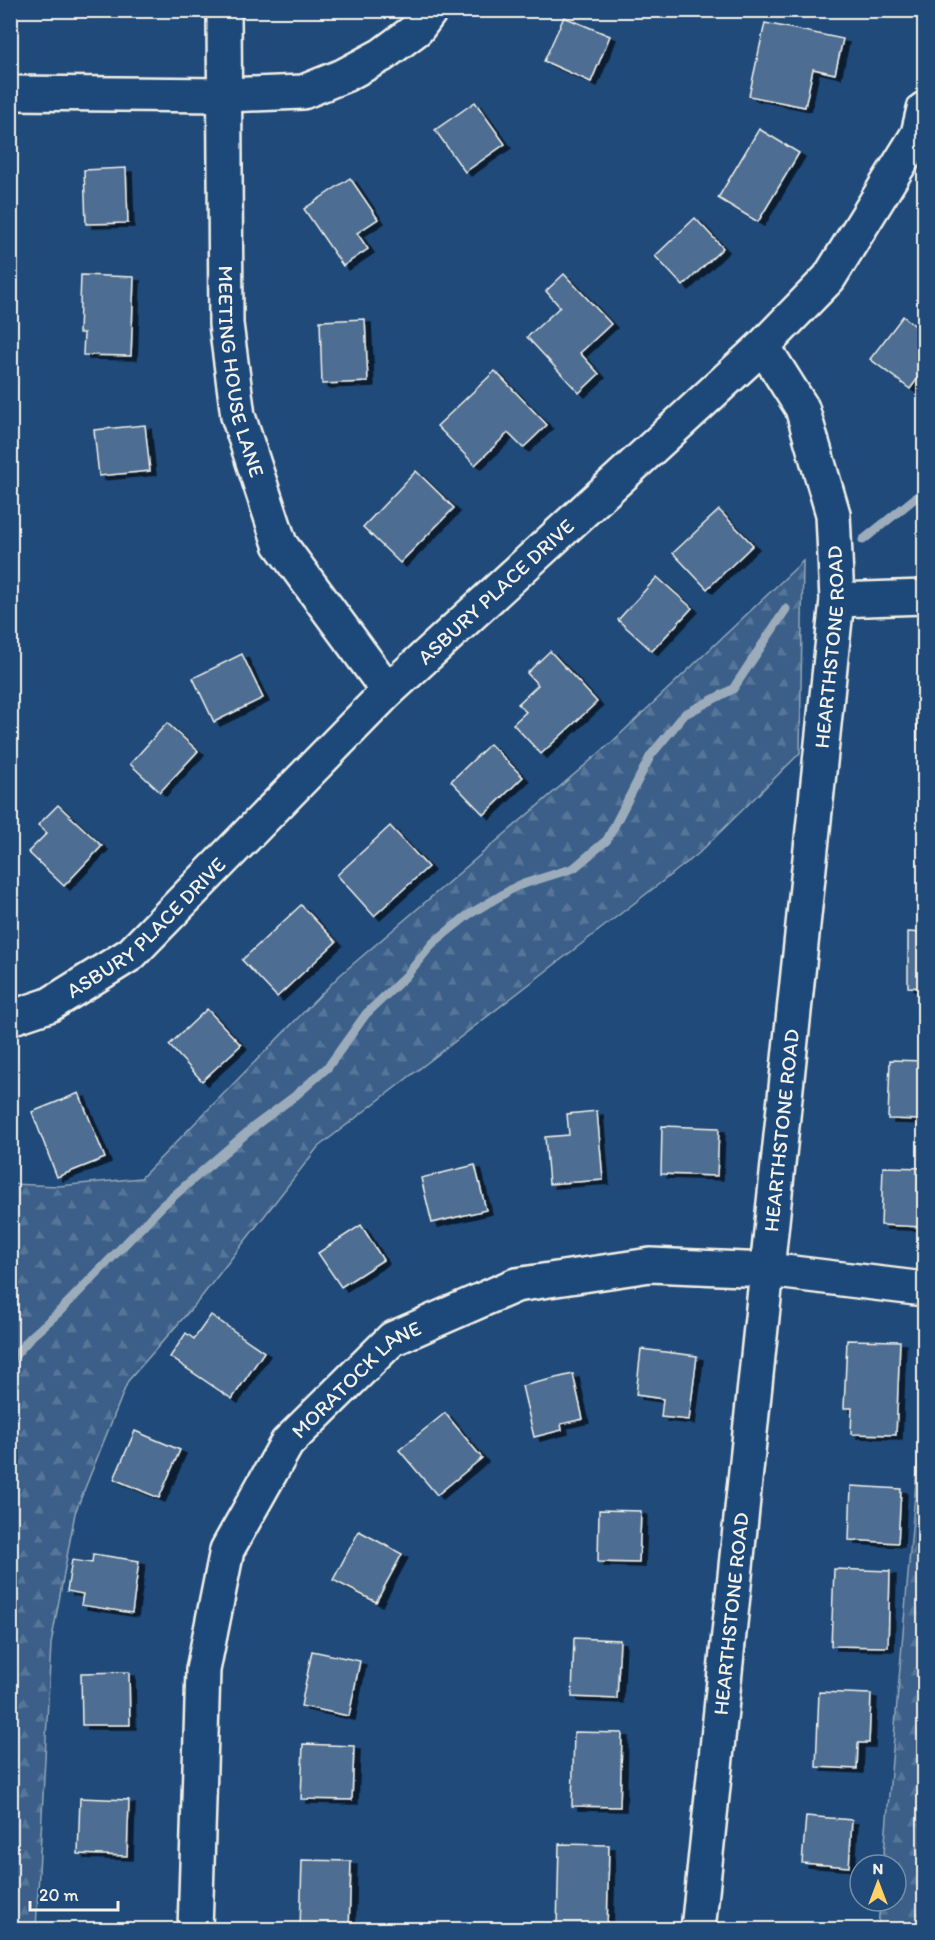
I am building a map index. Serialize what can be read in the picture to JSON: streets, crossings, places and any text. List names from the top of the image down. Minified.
{"streets":{"street":["MEETING HOUSE LANE","ASBURY PLACE DRIVE","HEARTHSTONE ROAD","MORATOCK LANE"]},"crossings":[["MEETING HOUSE LANE","ASBURY PLACE DRIVE"],["ASBURY PLACE DRIVE","HEARTHSTONE ROAD"],["HEARTHSTONE ROAD","MORATOCK LANE"]],"scale_bar":"20 m","north":"top"}
